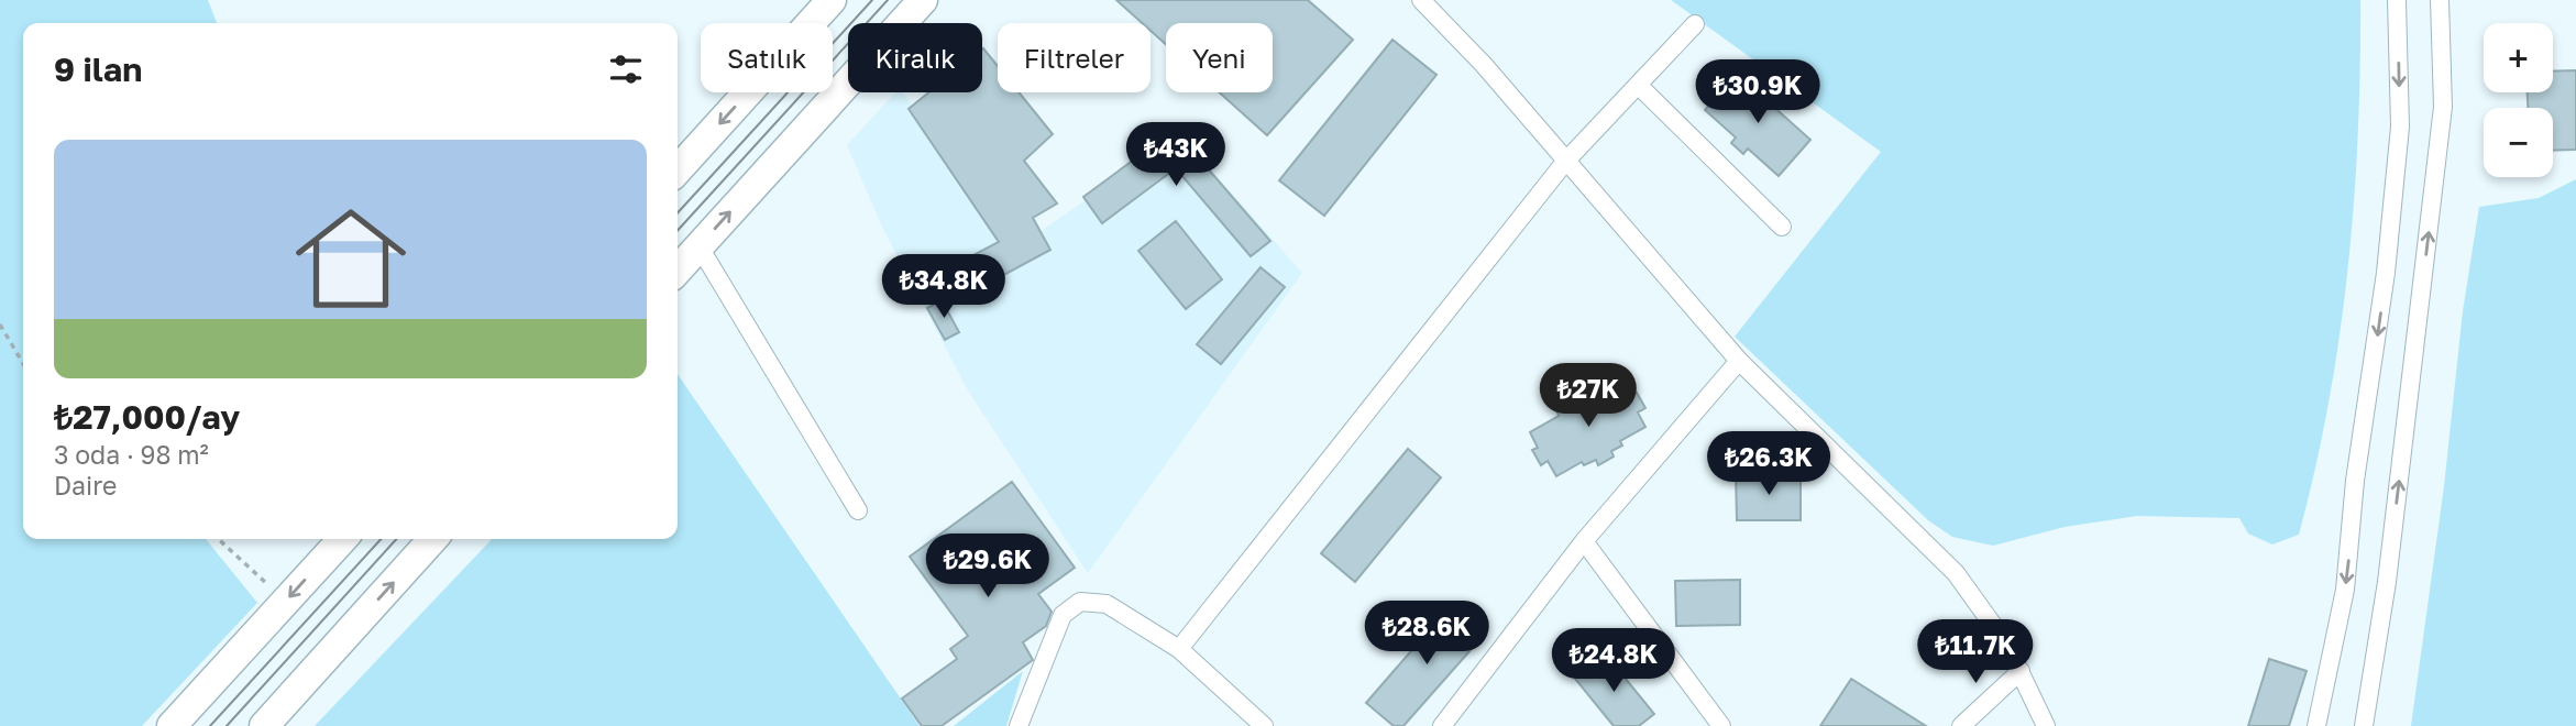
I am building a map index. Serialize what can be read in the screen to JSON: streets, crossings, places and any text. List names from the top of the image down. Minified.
{"page":{"map_buttons":["+","−"],"chip":["Satılık","Kiralık","Filtreler","Yeni"],"heading":"9 ilan","price":["₺30.9K","₺43K","₺34.8K","₺27K","₺26.3K","₺29.6K","₺28.6K","₺11.7K","₺24.8K"],"list":[{"name":"₺27,000/ay","note":"3 oda · 98 m² · Daire"}]}}
